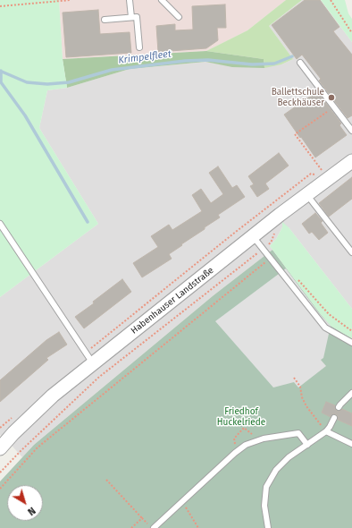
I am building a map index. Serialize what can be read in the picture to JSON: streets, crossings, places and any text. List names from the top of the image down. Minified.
{"streets":{"street":["Habenhauser Landstraße"]},"water":["Krimpelfleet"],"parks":["Friedhof Huckelriede"],"places":["Ballettschule Beckhäuser"],"north":"bottom right"}
